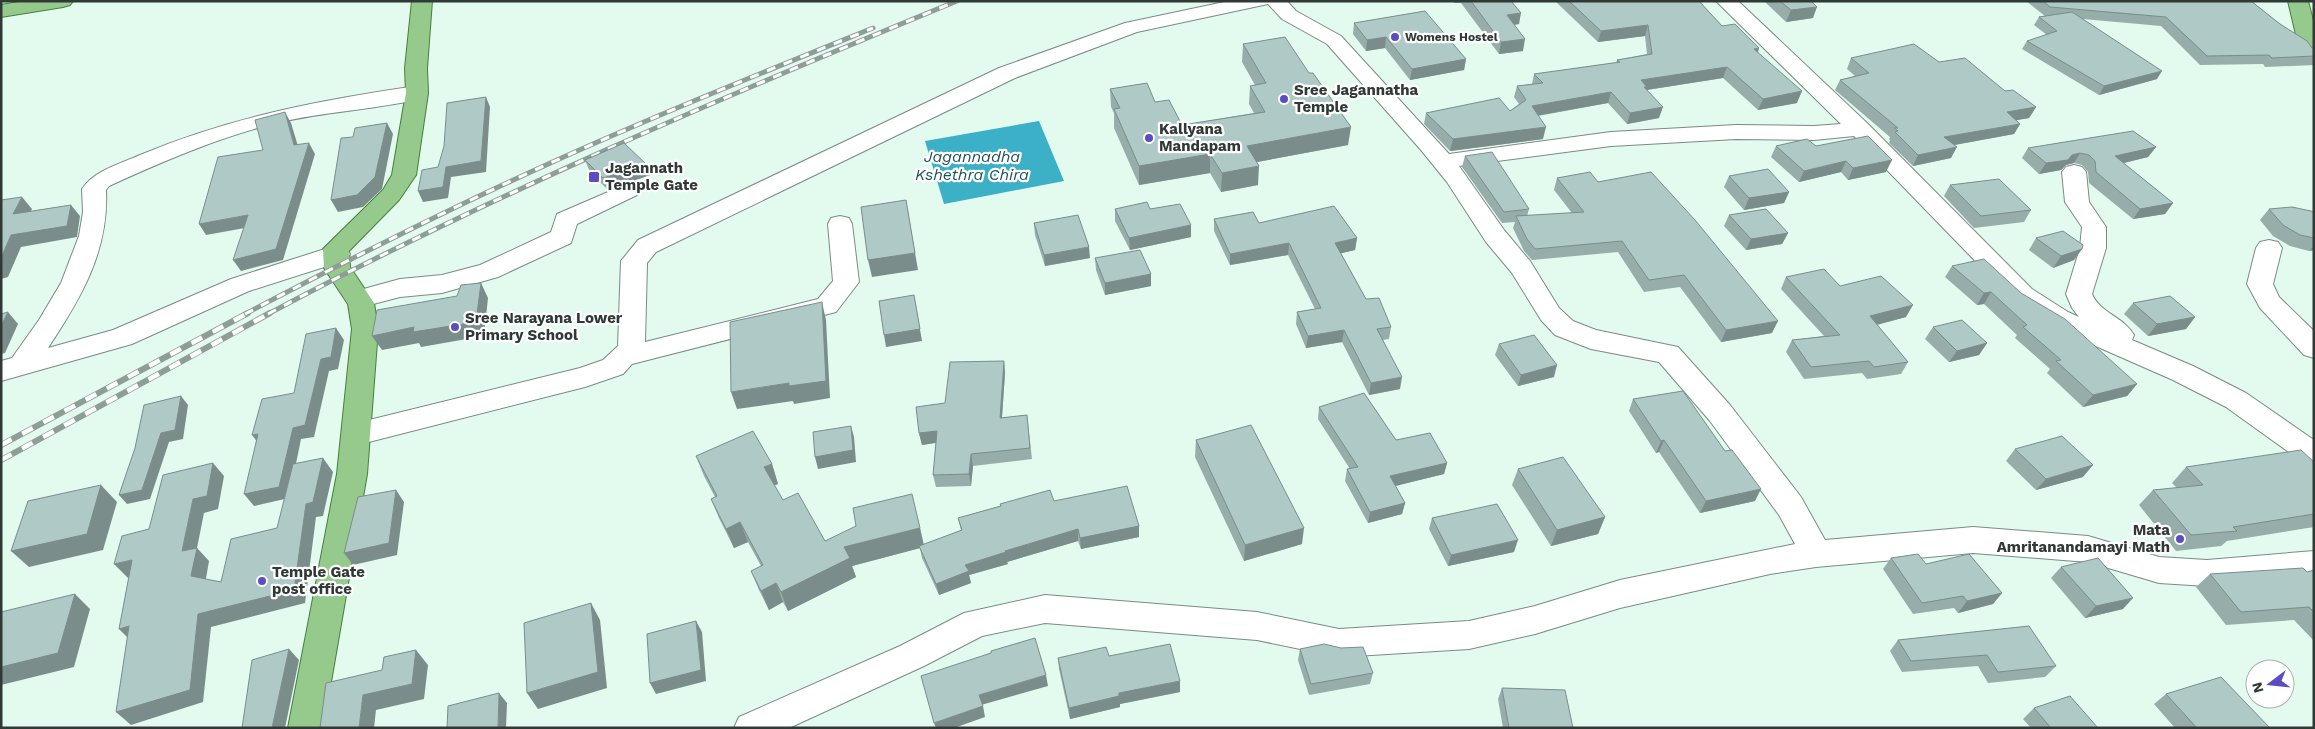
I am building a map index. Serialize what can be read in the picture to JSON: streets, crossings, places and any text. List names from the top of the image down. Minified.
{"water":["Jagannadha Kshethra Chira"],"places":{"other":["Womens Hostel","Sree Jagannatha Temple","Kallyana Mandapam","Sree Narayana Lower Primary School","Mata Amritanandamayi Math","Temple Gate post office"],"transit":["Jagannath Temple Gate"]},"north":"left"}
